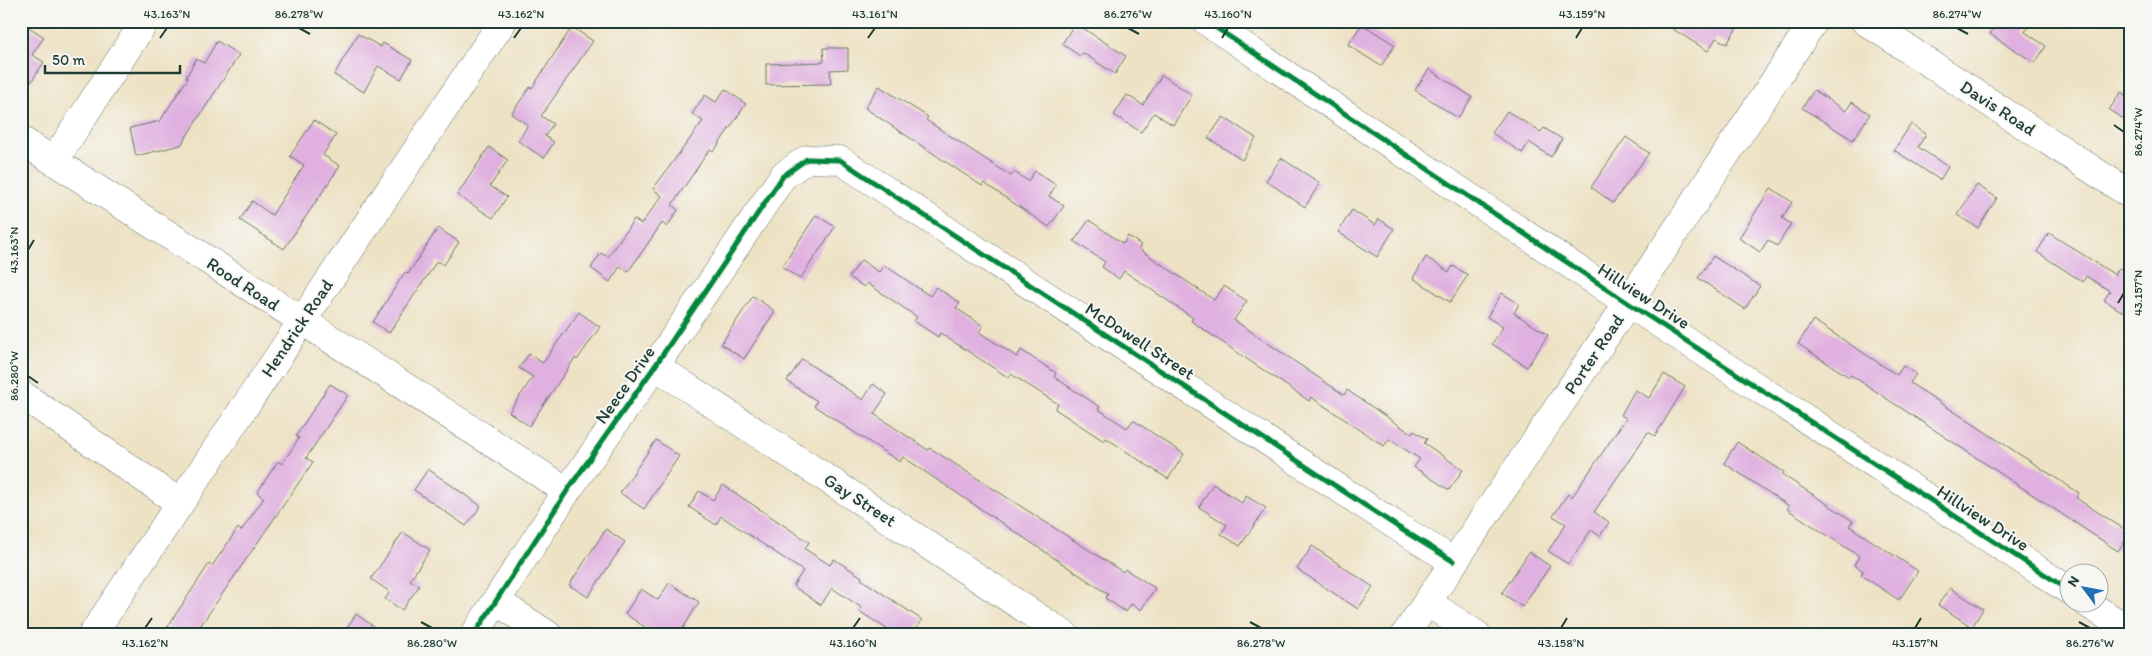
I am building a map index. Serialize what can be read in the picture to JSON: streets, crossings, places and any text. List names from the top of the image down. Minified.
{"streets":{"street":["Davis Road","Rood Road","Hillview Drive","Hendrick Road","McDowell Street","Porter Road","Neece Drive","Gay Street"]},"crossings":[["Rood Road","Hendrick Road"],["Rood Road","Neece Drive"],["Hillview Drive","Porter Road"],["McDowell Street","Porter Road"],["McDowell Street","Neece Drive"],["Neece Drive","Gay Street"]],"scale_bar":"50 m","north":"top left","coordinates":["43.163°N","86.278°W","43.162°N","43.161°N","86.276°W","43.160°N","43.159°N","86.274°W","43.157°N","86.280°W","43.158°N"]}
